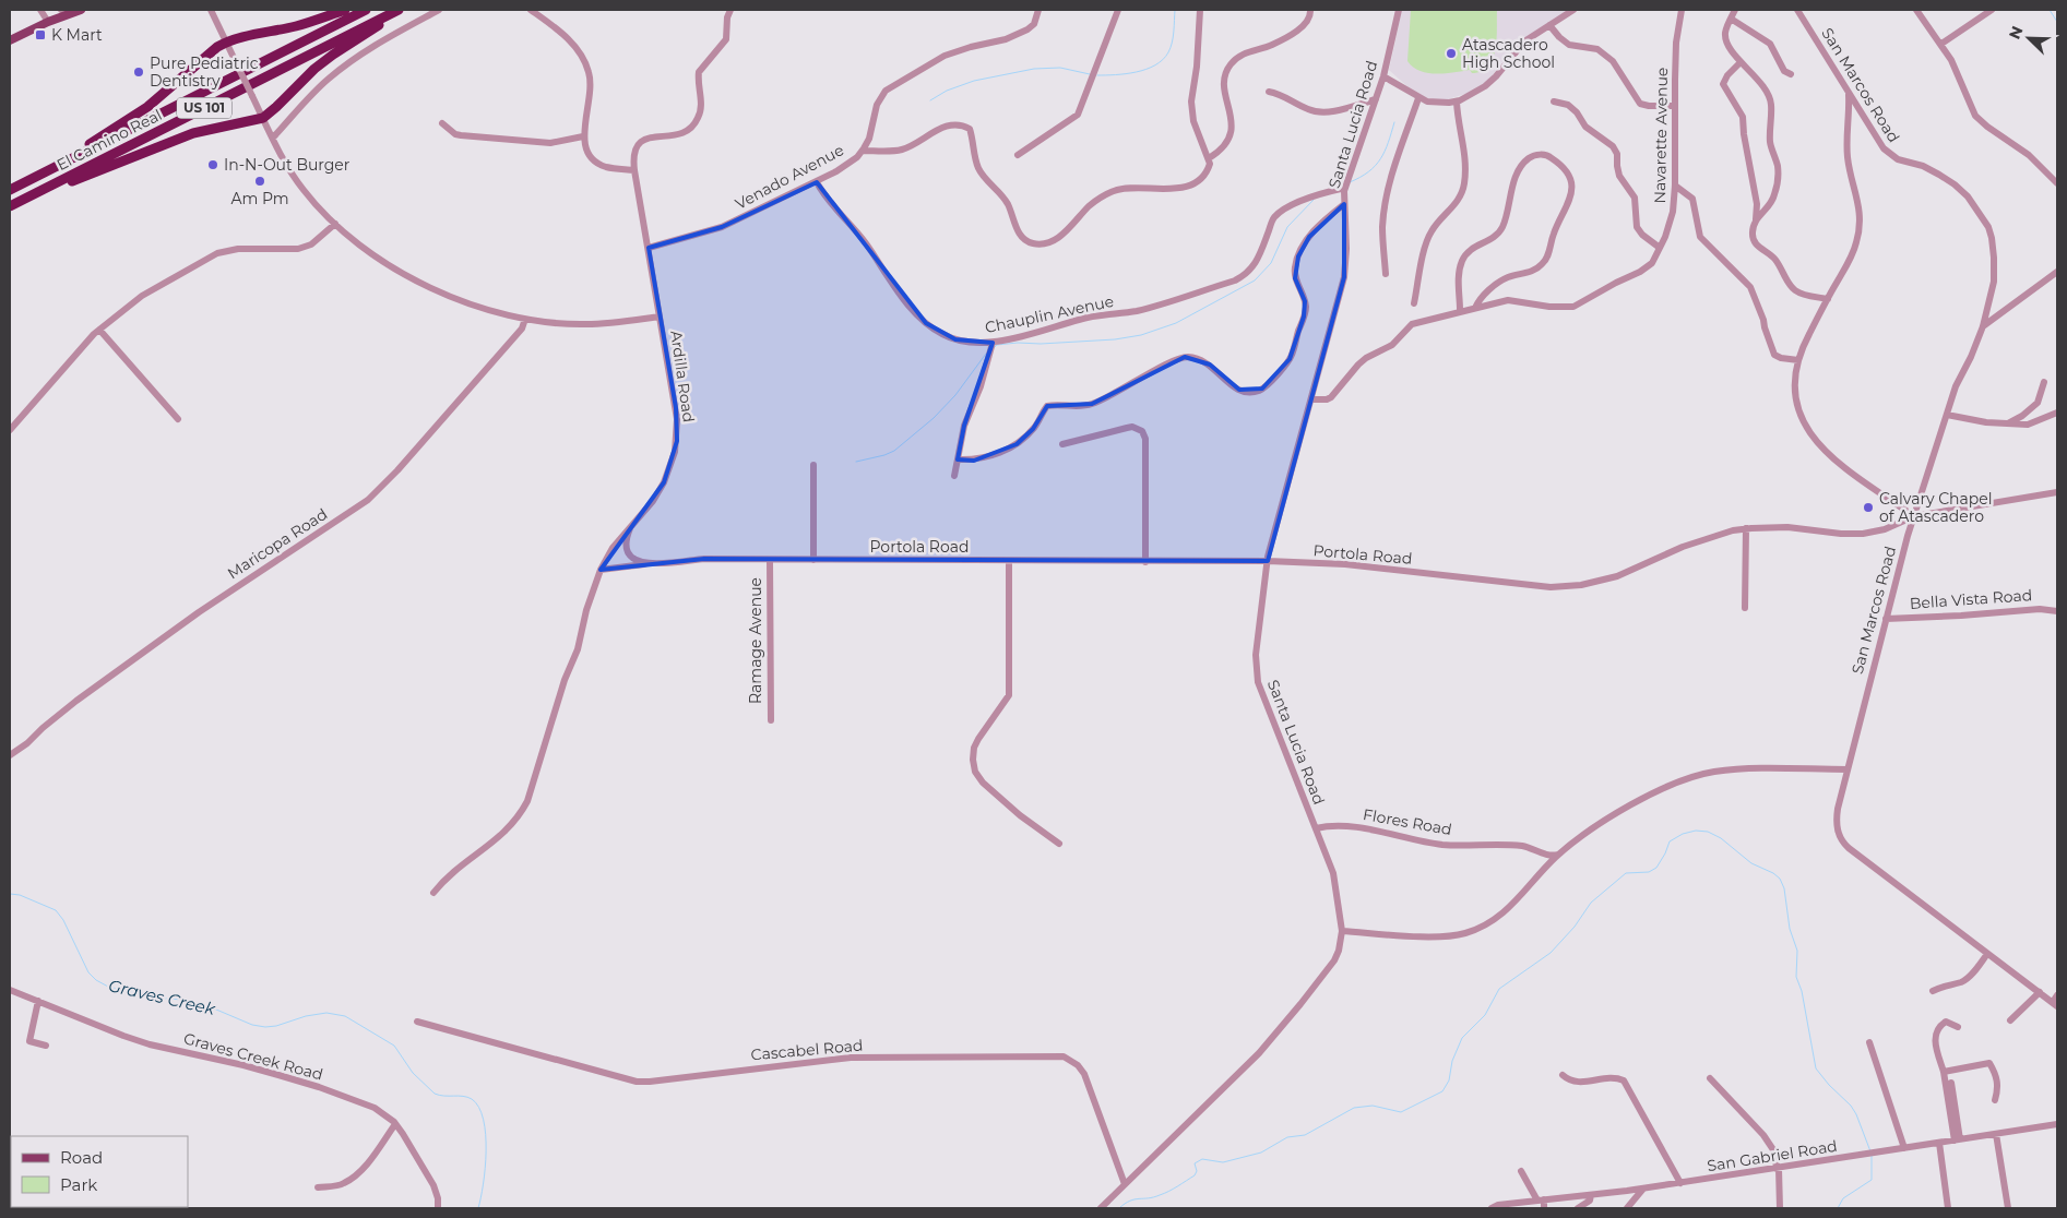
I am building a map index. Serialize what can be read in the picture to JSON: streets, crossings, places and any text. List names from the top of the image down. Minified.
{"streets":{"highway":["US 101","El Camino Real"],"street":["San Marcos Road","Santa Lucia Road","Navarette Avenue","Venado Avenue","Chauplin Avenue","Ardilla Road","Maricopa Road","Portola Road","Bella Vista Road","Ramage Avenue","Flores Road","Cascabel Road","Graves Creek Road","San Gabriel Road"]},"crossings":[["San Marcos Road","Portola Road"],["San Marcos Road","Bella Vista Road"],["Santa Lucia Road","Navarette Avenue"],["Santa Lucia Road","Chauplin Avenue"],["Santa Lucia Road","Portola Road"],["Santa Lucia Road","Flores Road"],["Santa Lucia Road","Cascabel Road"],["Venado Avenue","Chauplin Avenue"],["Venado Avenue","Ardilla Road"],["Ardilla Road","Portola Road"],["Portola Road","Ramage Avenue"]],"water":["Graves Creek"],"places":{"transit":["K Mart"],"other":["Atascadero High School","Pure Pediatric Dentistry","In-N-Out Burger","Am Pm","Calvary Chapel of Atascadero"]},"legend":["Road","Park"],"north":"top left"}
